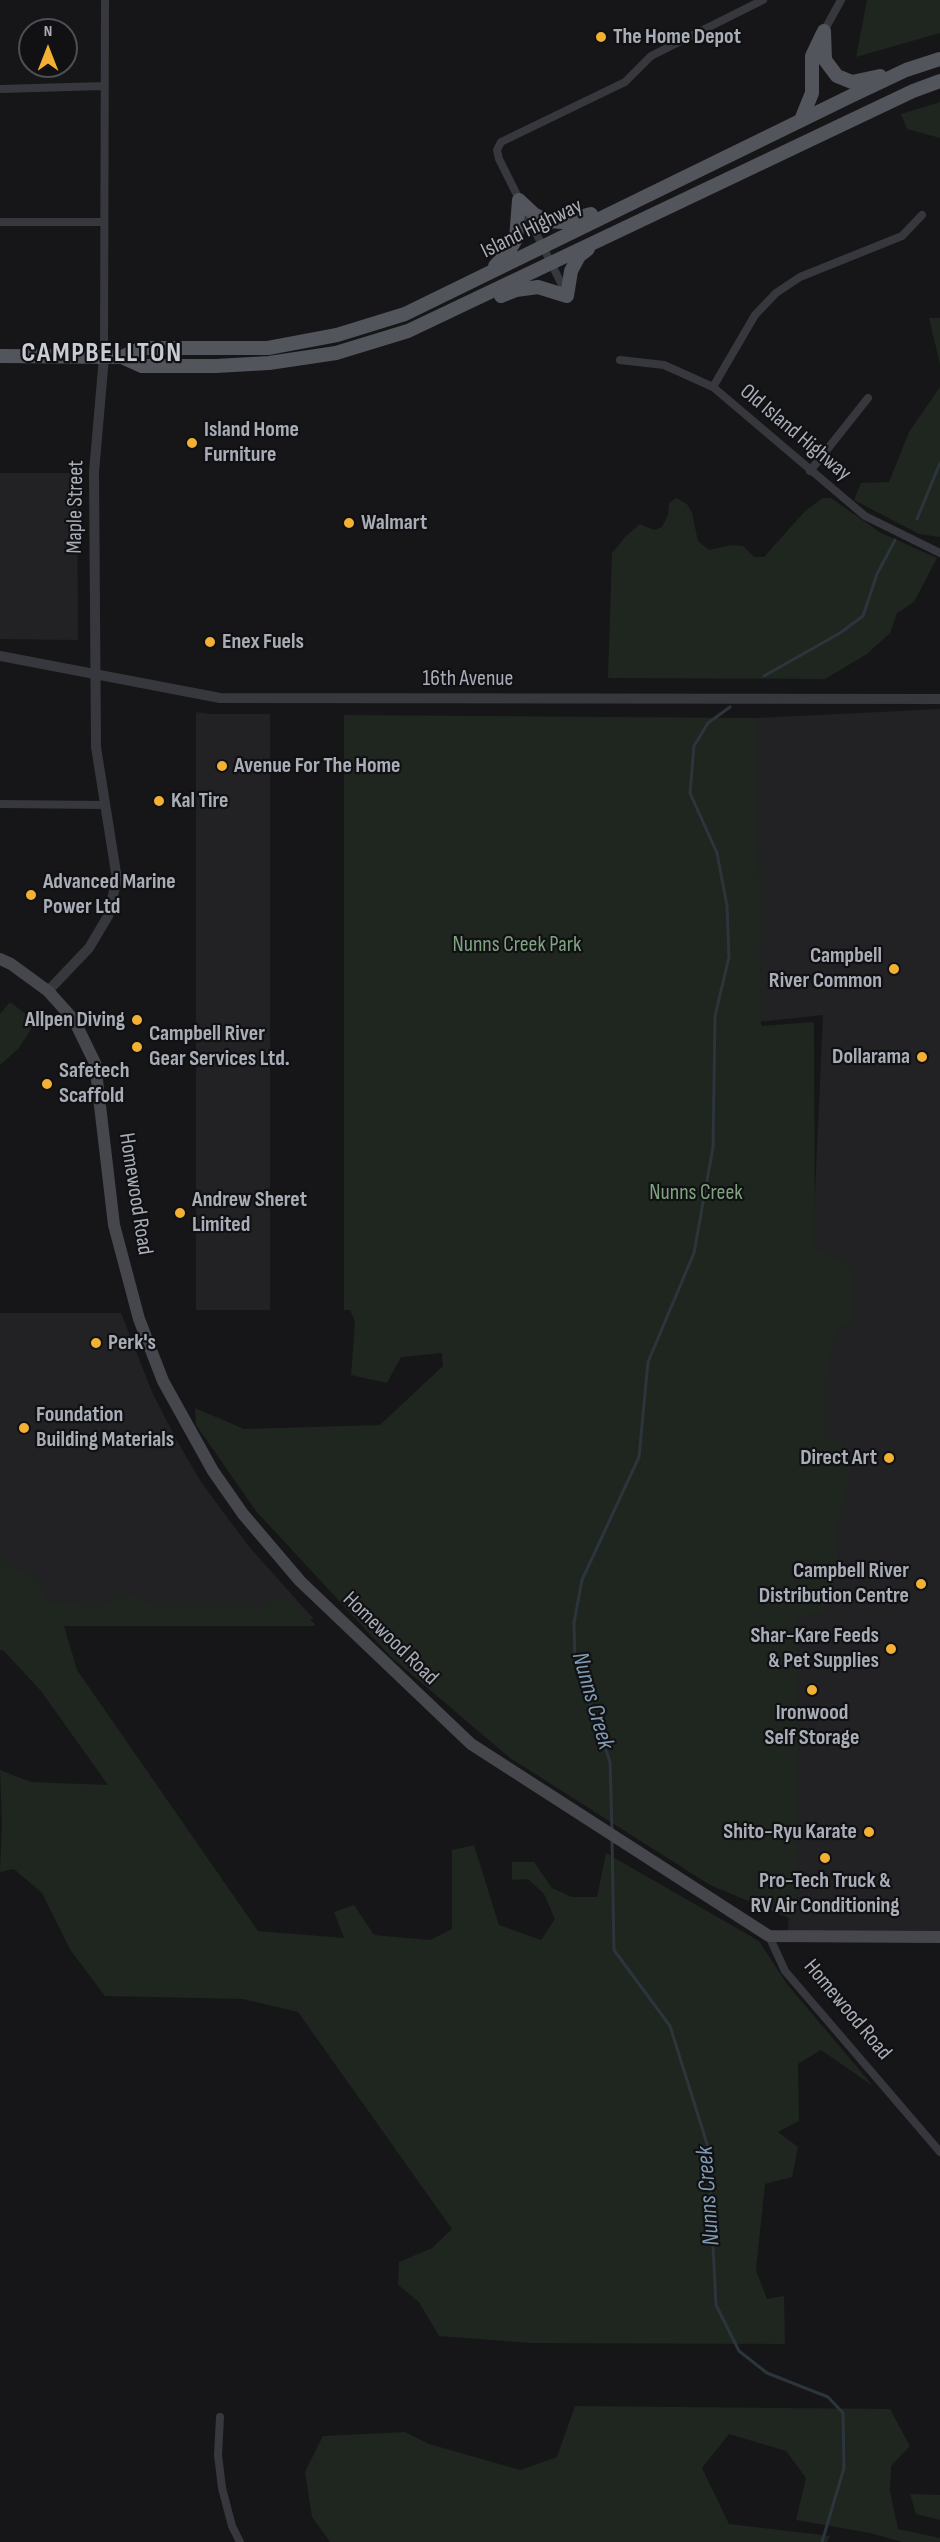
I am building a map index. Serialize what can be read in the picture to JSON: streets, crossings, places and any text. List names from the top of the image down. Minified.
{"streets":{"main road":["Island Highway","Homewood Road"],"street":["Old Island Highway","Maple Street","16th Avenue"]},"crossings":[["Island Highway","Maple Street"],["Maple Street","16th Avenue"],["Maple Street","Homewood Road"]],"districts":["CAMPBELLTON"],"water":["Nunns Creek"],"parks":["Nunns Creek Park","Nunns Creek"],"places":["The Home Depot","Island Home Furniture","Walmart","Enex Fuels","Avenue For The Home","Kal Tire","Advanced Marine Power Ltd","Campbell River Common","Allpen Diving","Campbell River Gear Services Ltd.","Dollarama","Safetech Scaffold","Andrew Sheret Limited","Perk's","Foundation Building Materials","Direct Art","Campbell River Distribution Centre","Shar-Kare Feeds & Pet Supplies","Ironwood Self Storage","Shito-Ryu Karate","Pro-Tech Truck & RV Air Conditioning"],"north":"top"}
